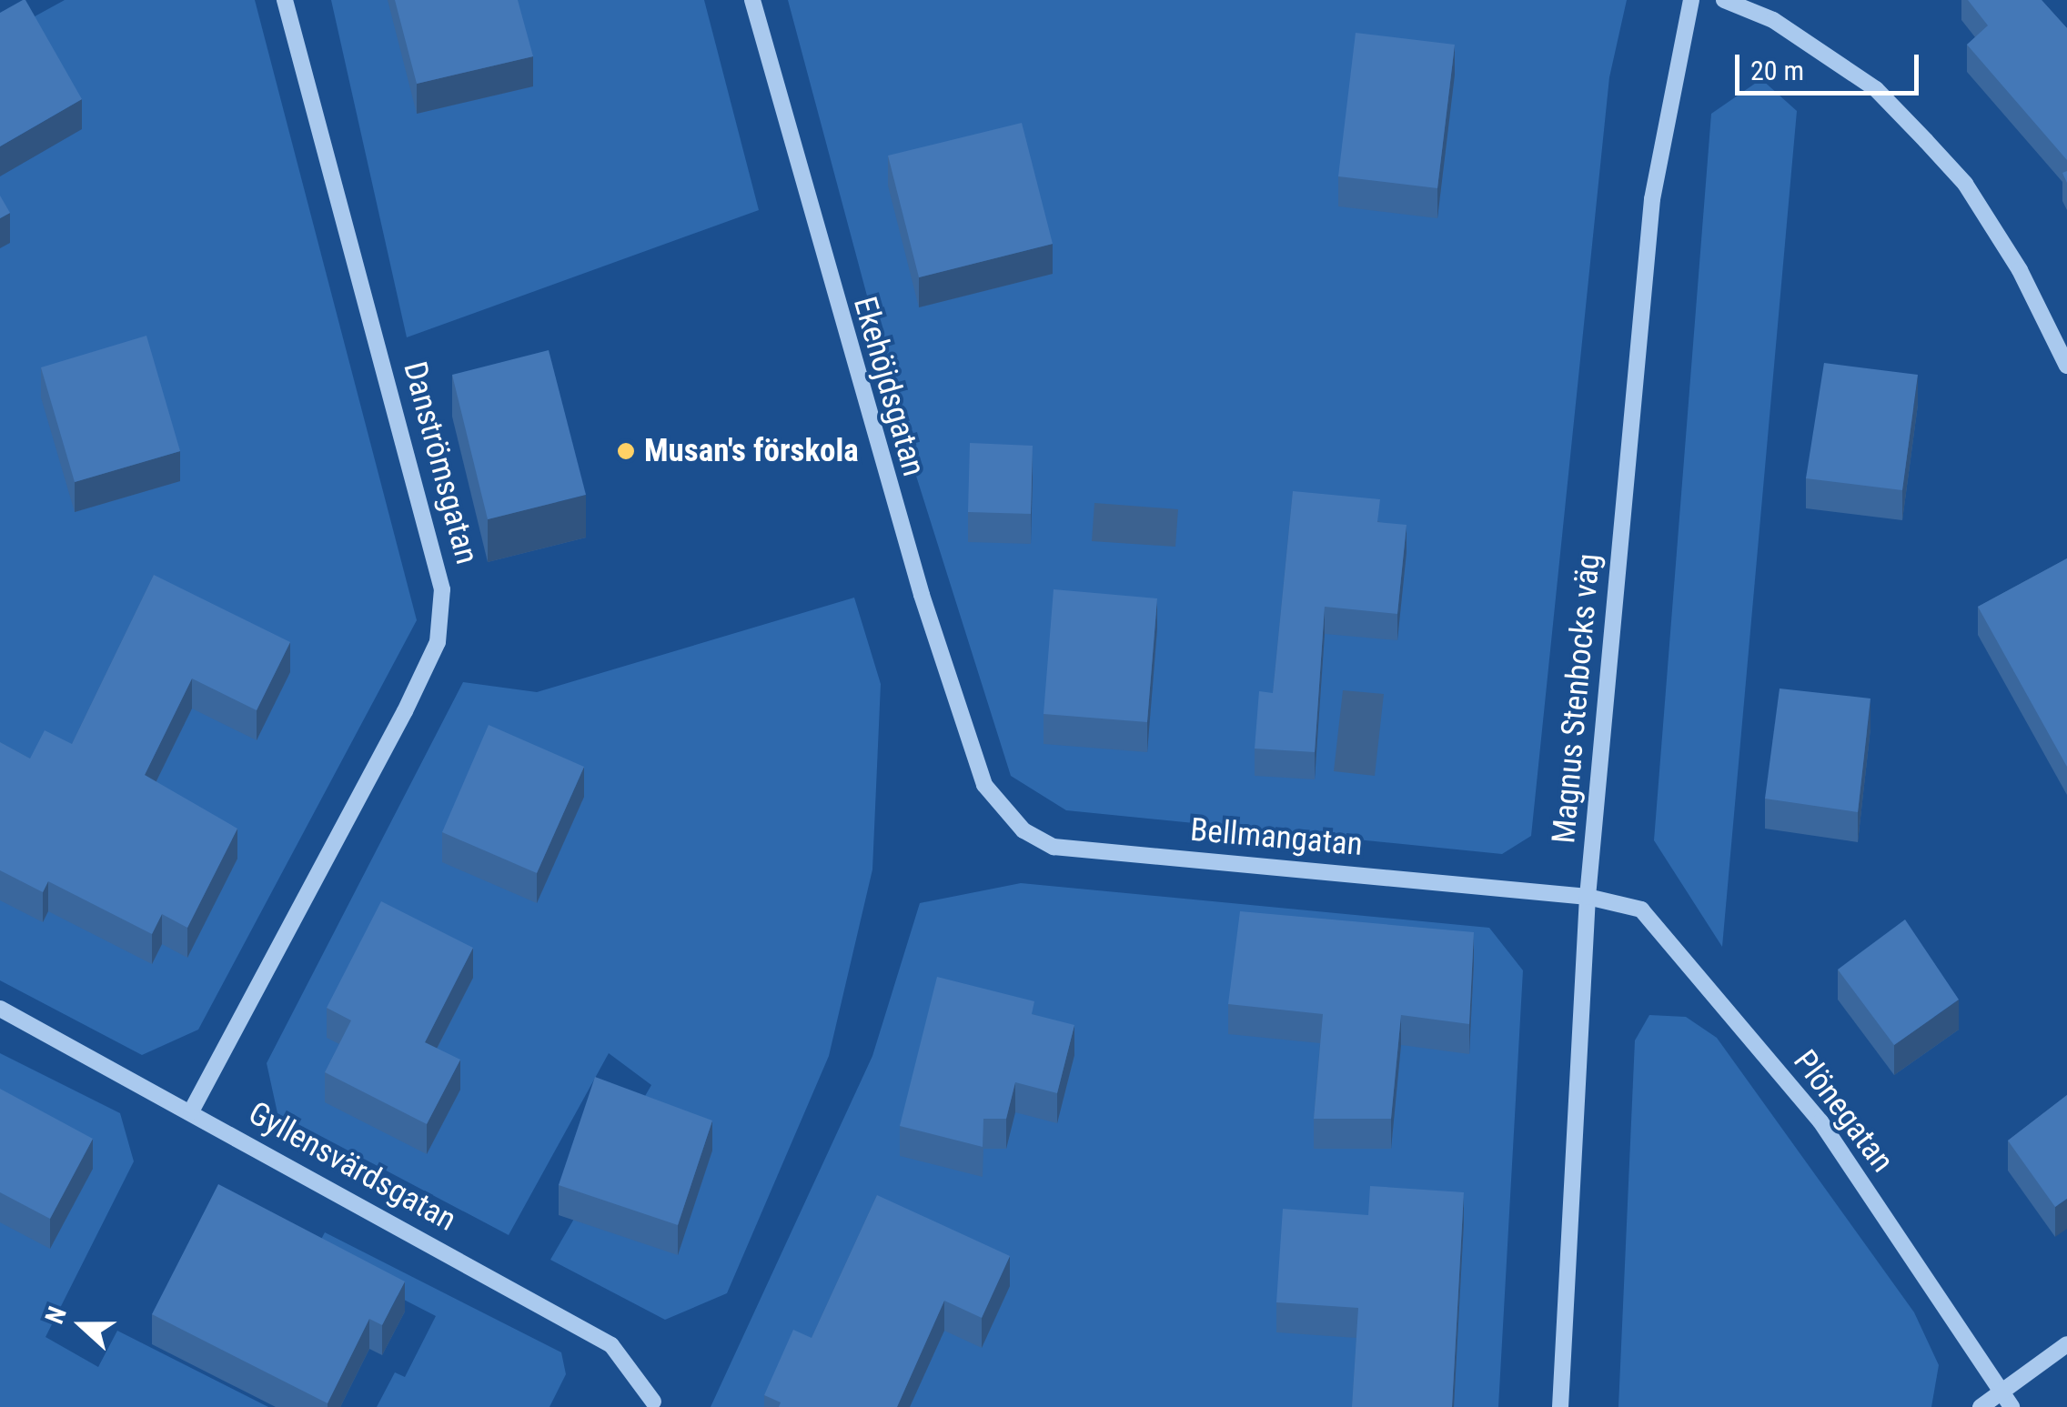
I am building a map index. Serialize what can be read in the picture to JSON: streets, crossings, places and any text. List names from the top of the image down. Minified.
{"streets":{"street":["Ekehöjdsgatan","Danströmsgatan","Magnus Stenbocks väg","Bellmangatan","Plönegatan","Gyllensvärdsgatan"]},"crossings":[["Ekehöjdsgatan","Bellmangatan"],["Danströmsgatan","Gyllensvärdsgatan"],["Magnus Stenbocks väg","Bellmangatan"],["Magnus Stenbocks väg","Plönegatan"],["Bellmangatan","Plönegatan"]],"places":["Musan's förskola"],"scale_bar":"20 m","north":"left"}
